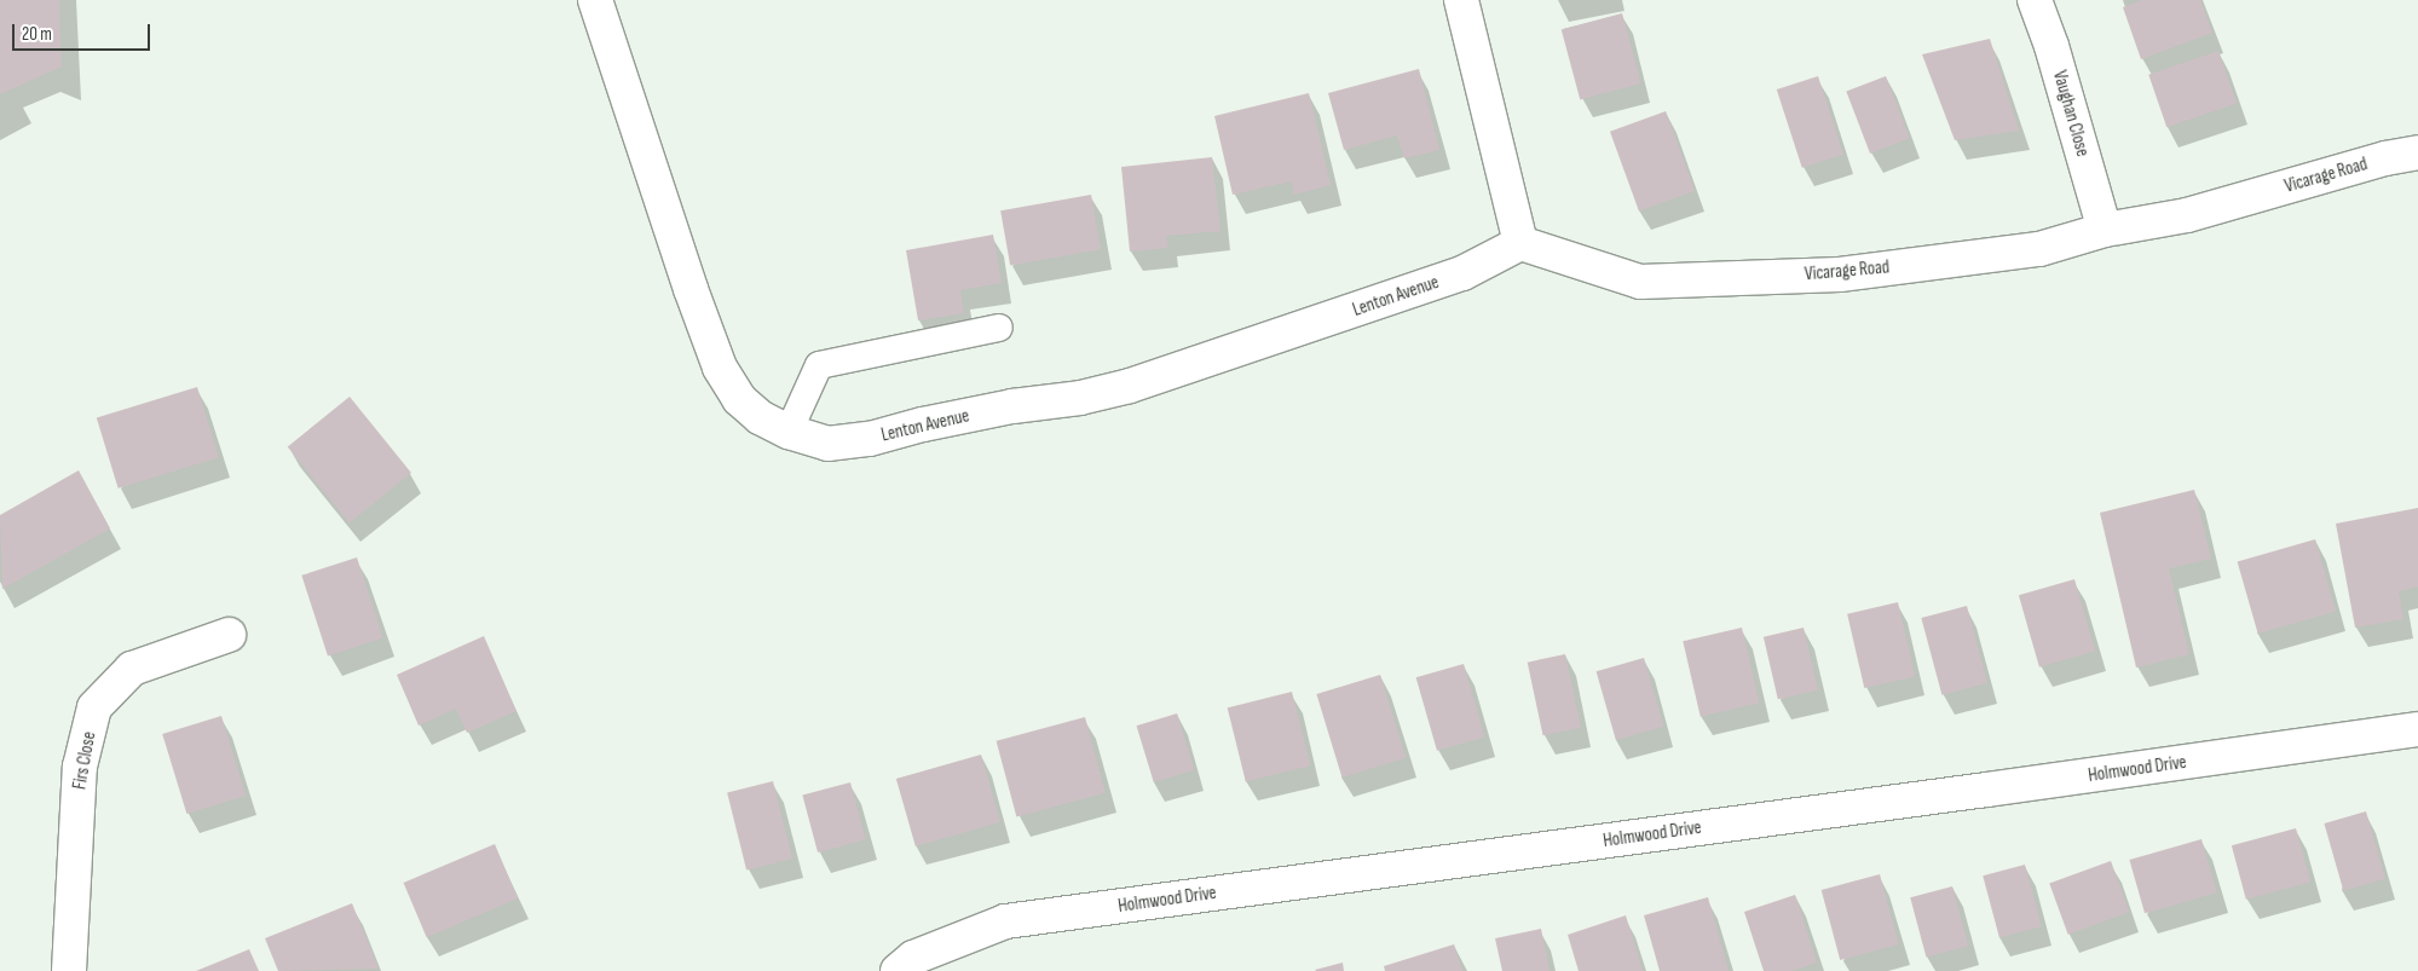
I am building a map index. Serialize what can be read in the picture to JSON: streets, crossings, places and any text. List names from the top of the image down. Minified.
{"streets":{"street":["Vaughan Close","Vicarage Road","Lenton Avenue","Firs Close","Holmwood Drive"]},"crossings":[["Vaughan Close","Vicarage Road"],["Vicarage Road","Lenton Avenue"]],"scale_bar":"20 m"}
